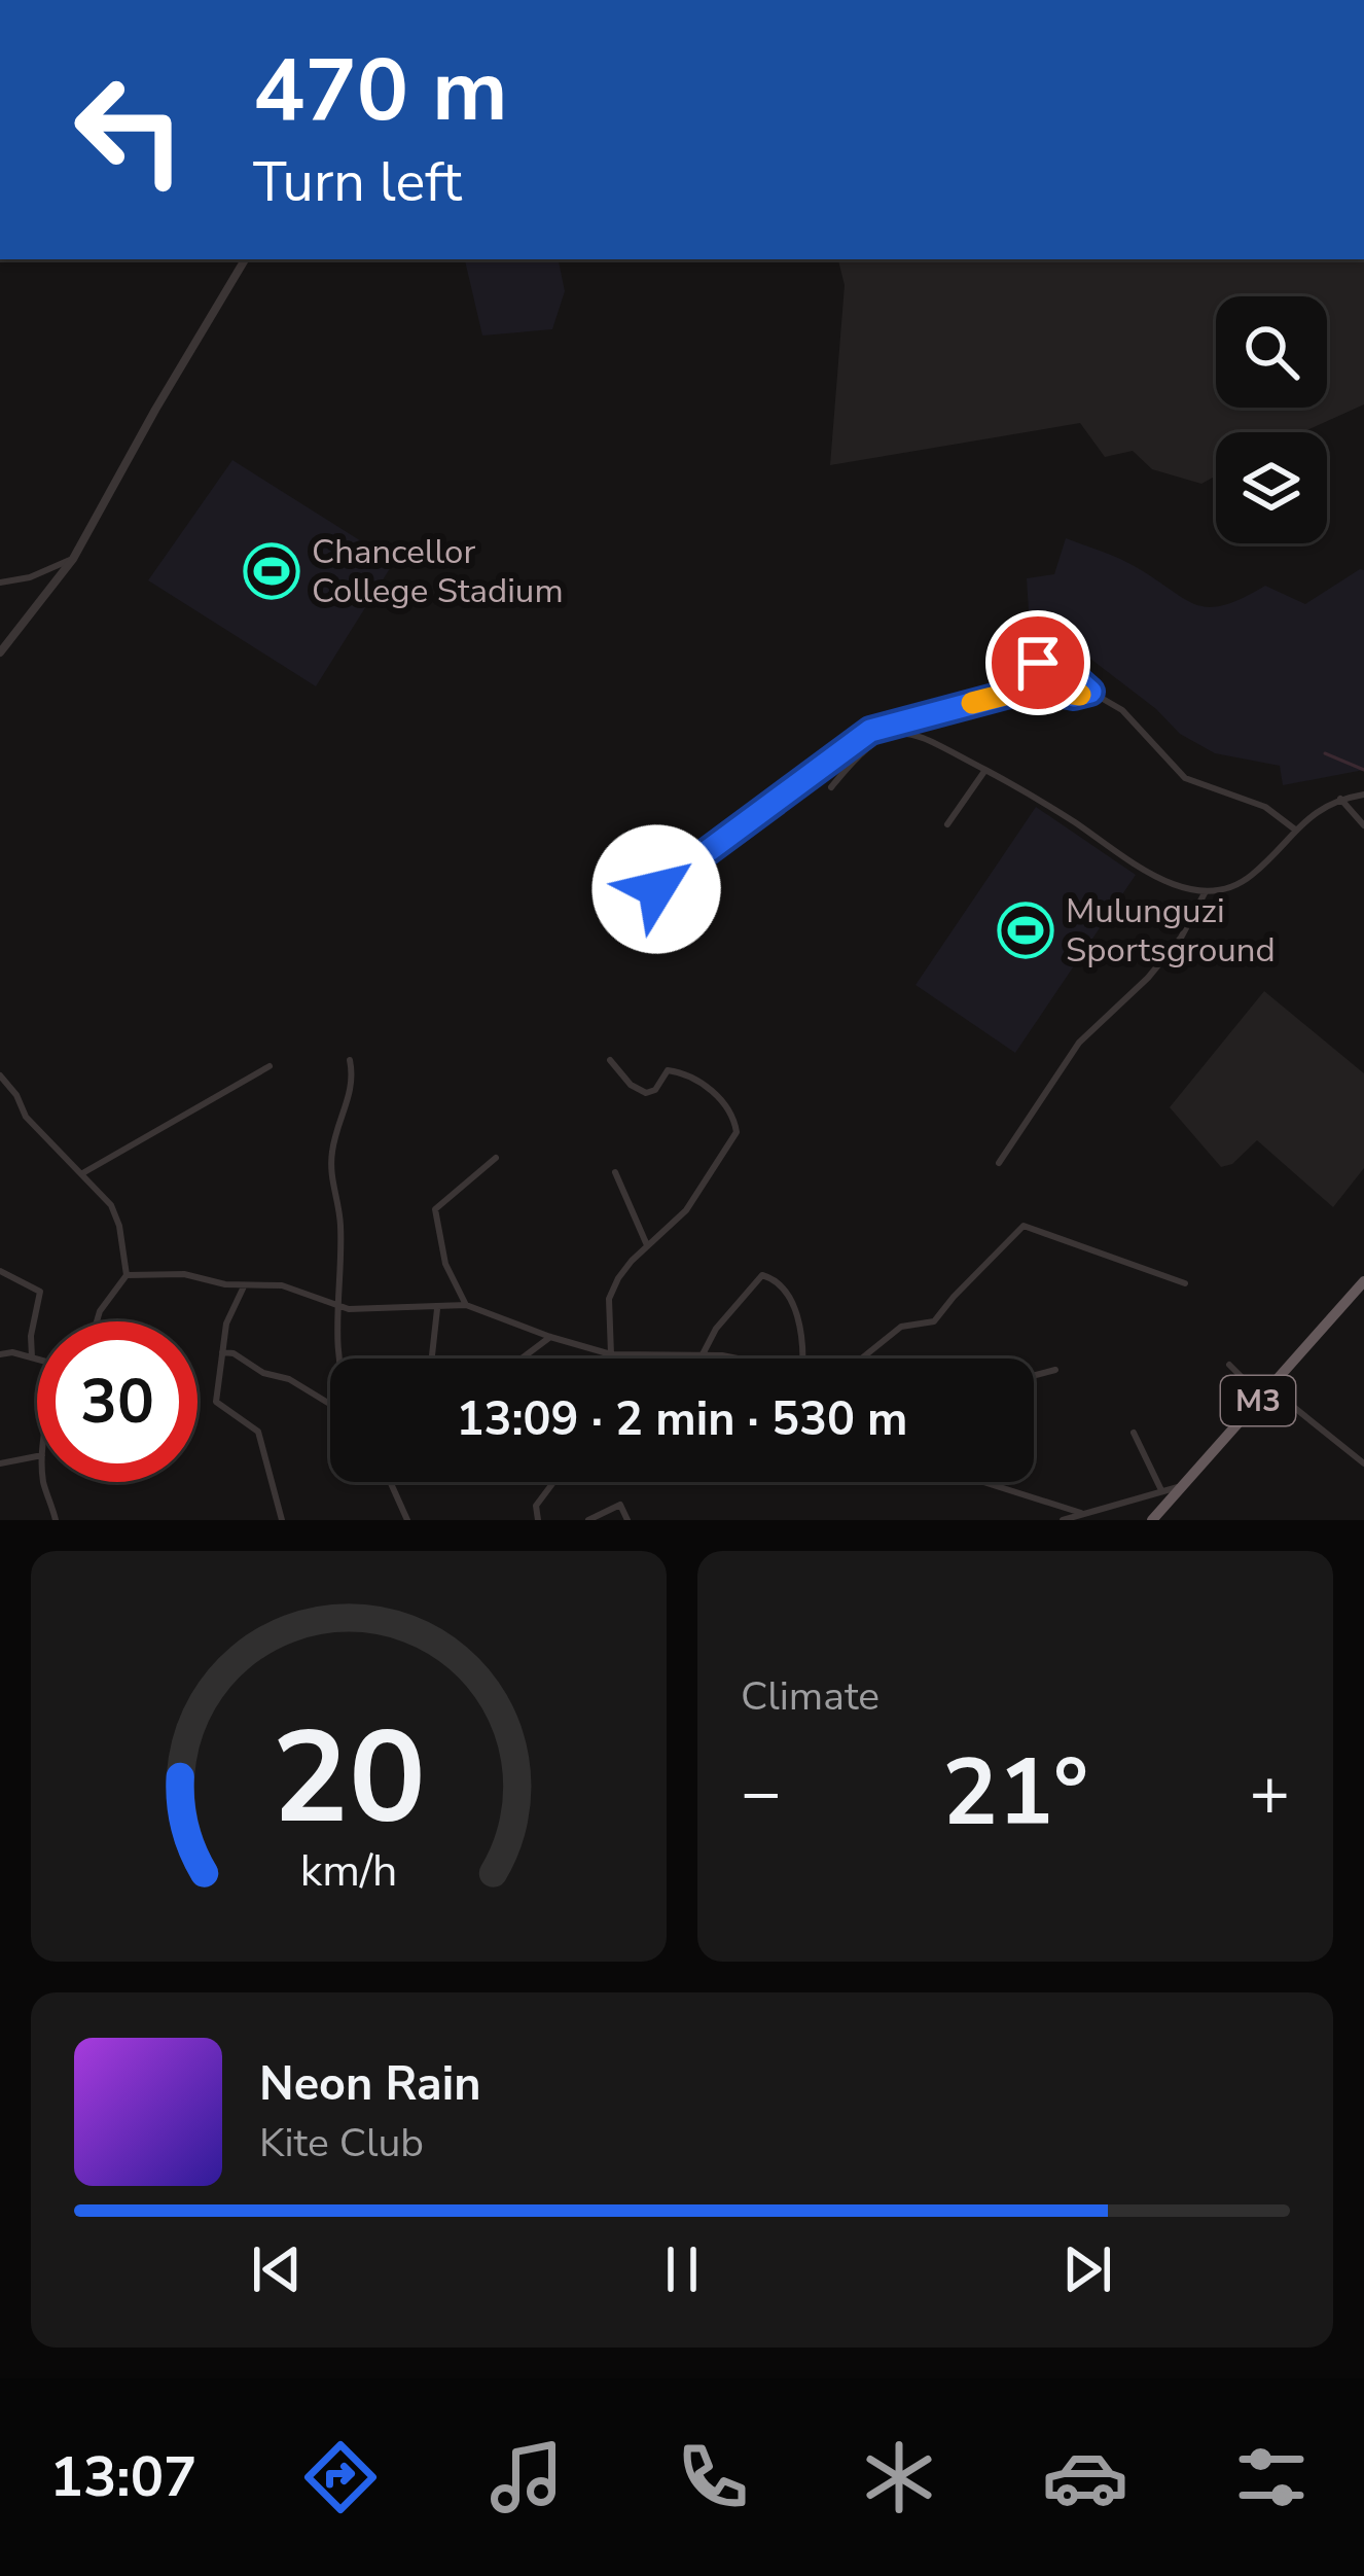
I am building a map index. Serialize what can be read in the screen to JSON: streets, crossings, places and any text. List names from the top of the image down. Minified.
{"streets":{"highway":["M3"]},"places":{"sports":["Chancellor College Stadium","Mulunguzi Sportsground"]},"page":{"turn":["470 m","Turn left"],"limit":"30","trip":"13:09 · 2 min · 530 m","tile":"Climate","heat":["−","21°","+"],"song":["Neon Rain","Kite Club"],"tabs":"13:07","gauge":["20","km/h"]}}
